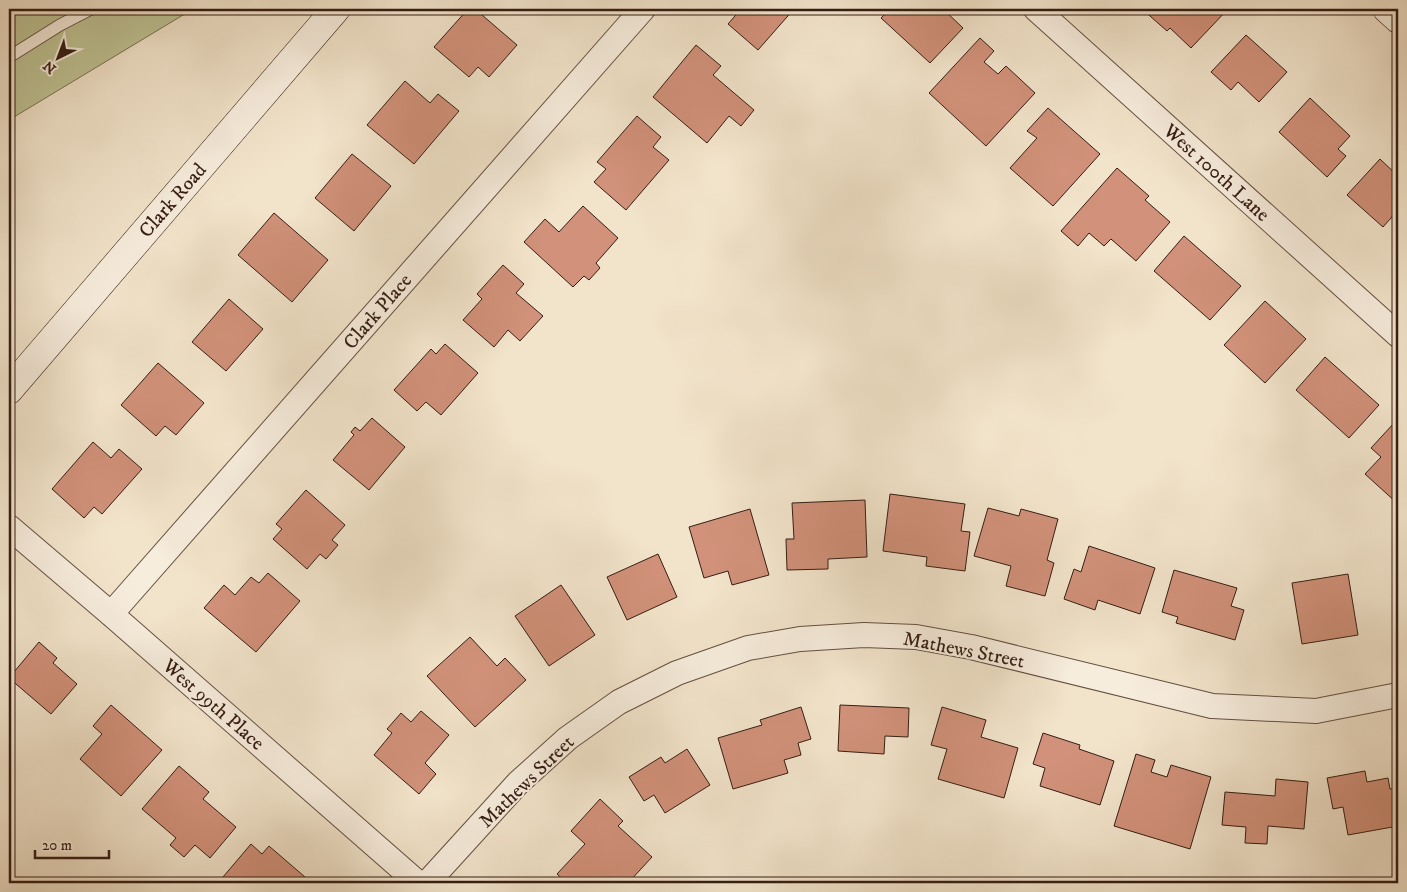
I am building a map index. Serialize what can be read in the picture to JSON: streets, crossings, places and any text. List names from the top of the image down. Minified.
{"streets":{"street":["West 100th Lane","Clark Road","Clark Place","Mathews Street","West 99th Place"]},"crossings":[["Clark Place","West 99th Place"]],"scale_bar":"20 m","north":"bottom left"}
